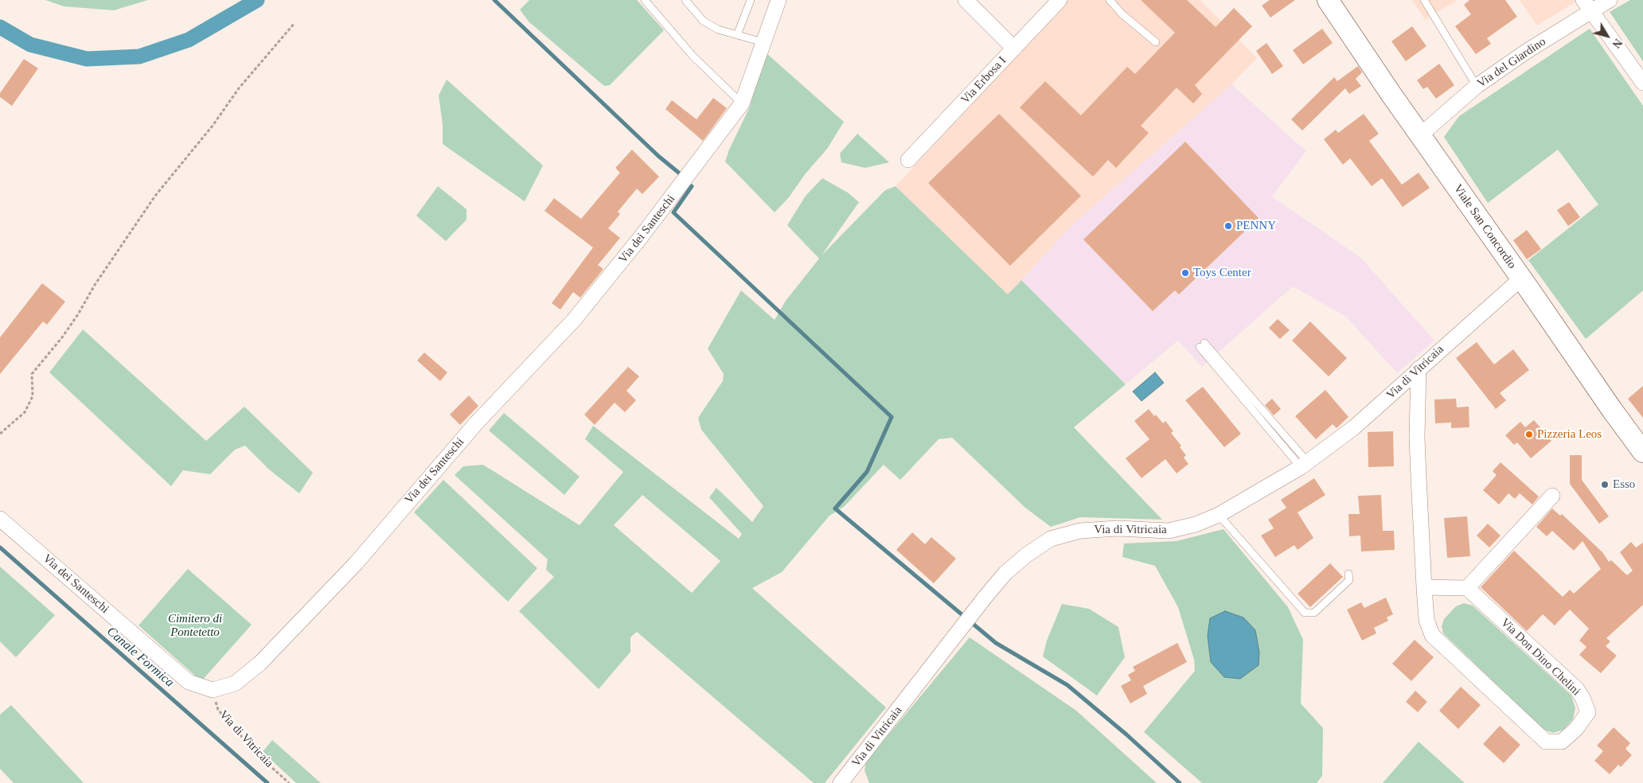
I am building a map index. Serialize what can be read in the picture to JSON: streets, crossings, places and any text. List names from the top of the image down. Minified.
{"streets":{"main road":["Viale San Concordio"],"street":["Via del Giardino","Via Erbosa I","Via dei Santeschi","Via di Vitricaia","Via Don Dino Chelini"]},"crossings":[["Via del Giardino","Viale San Concordio"],["Viale San Concordio","Via di Vitricaia"],["Via dei Santeschi","Via di Vitricaia"],["Via di Vitricaia","Via Don Dino Chelini"]],"water":["Canale Formica"],"parks":["Cimitero di Pontetetto"],"places":["PENNY","Toys Center","Pizzeria Leos","Esso"],"north":"bottom right"}
